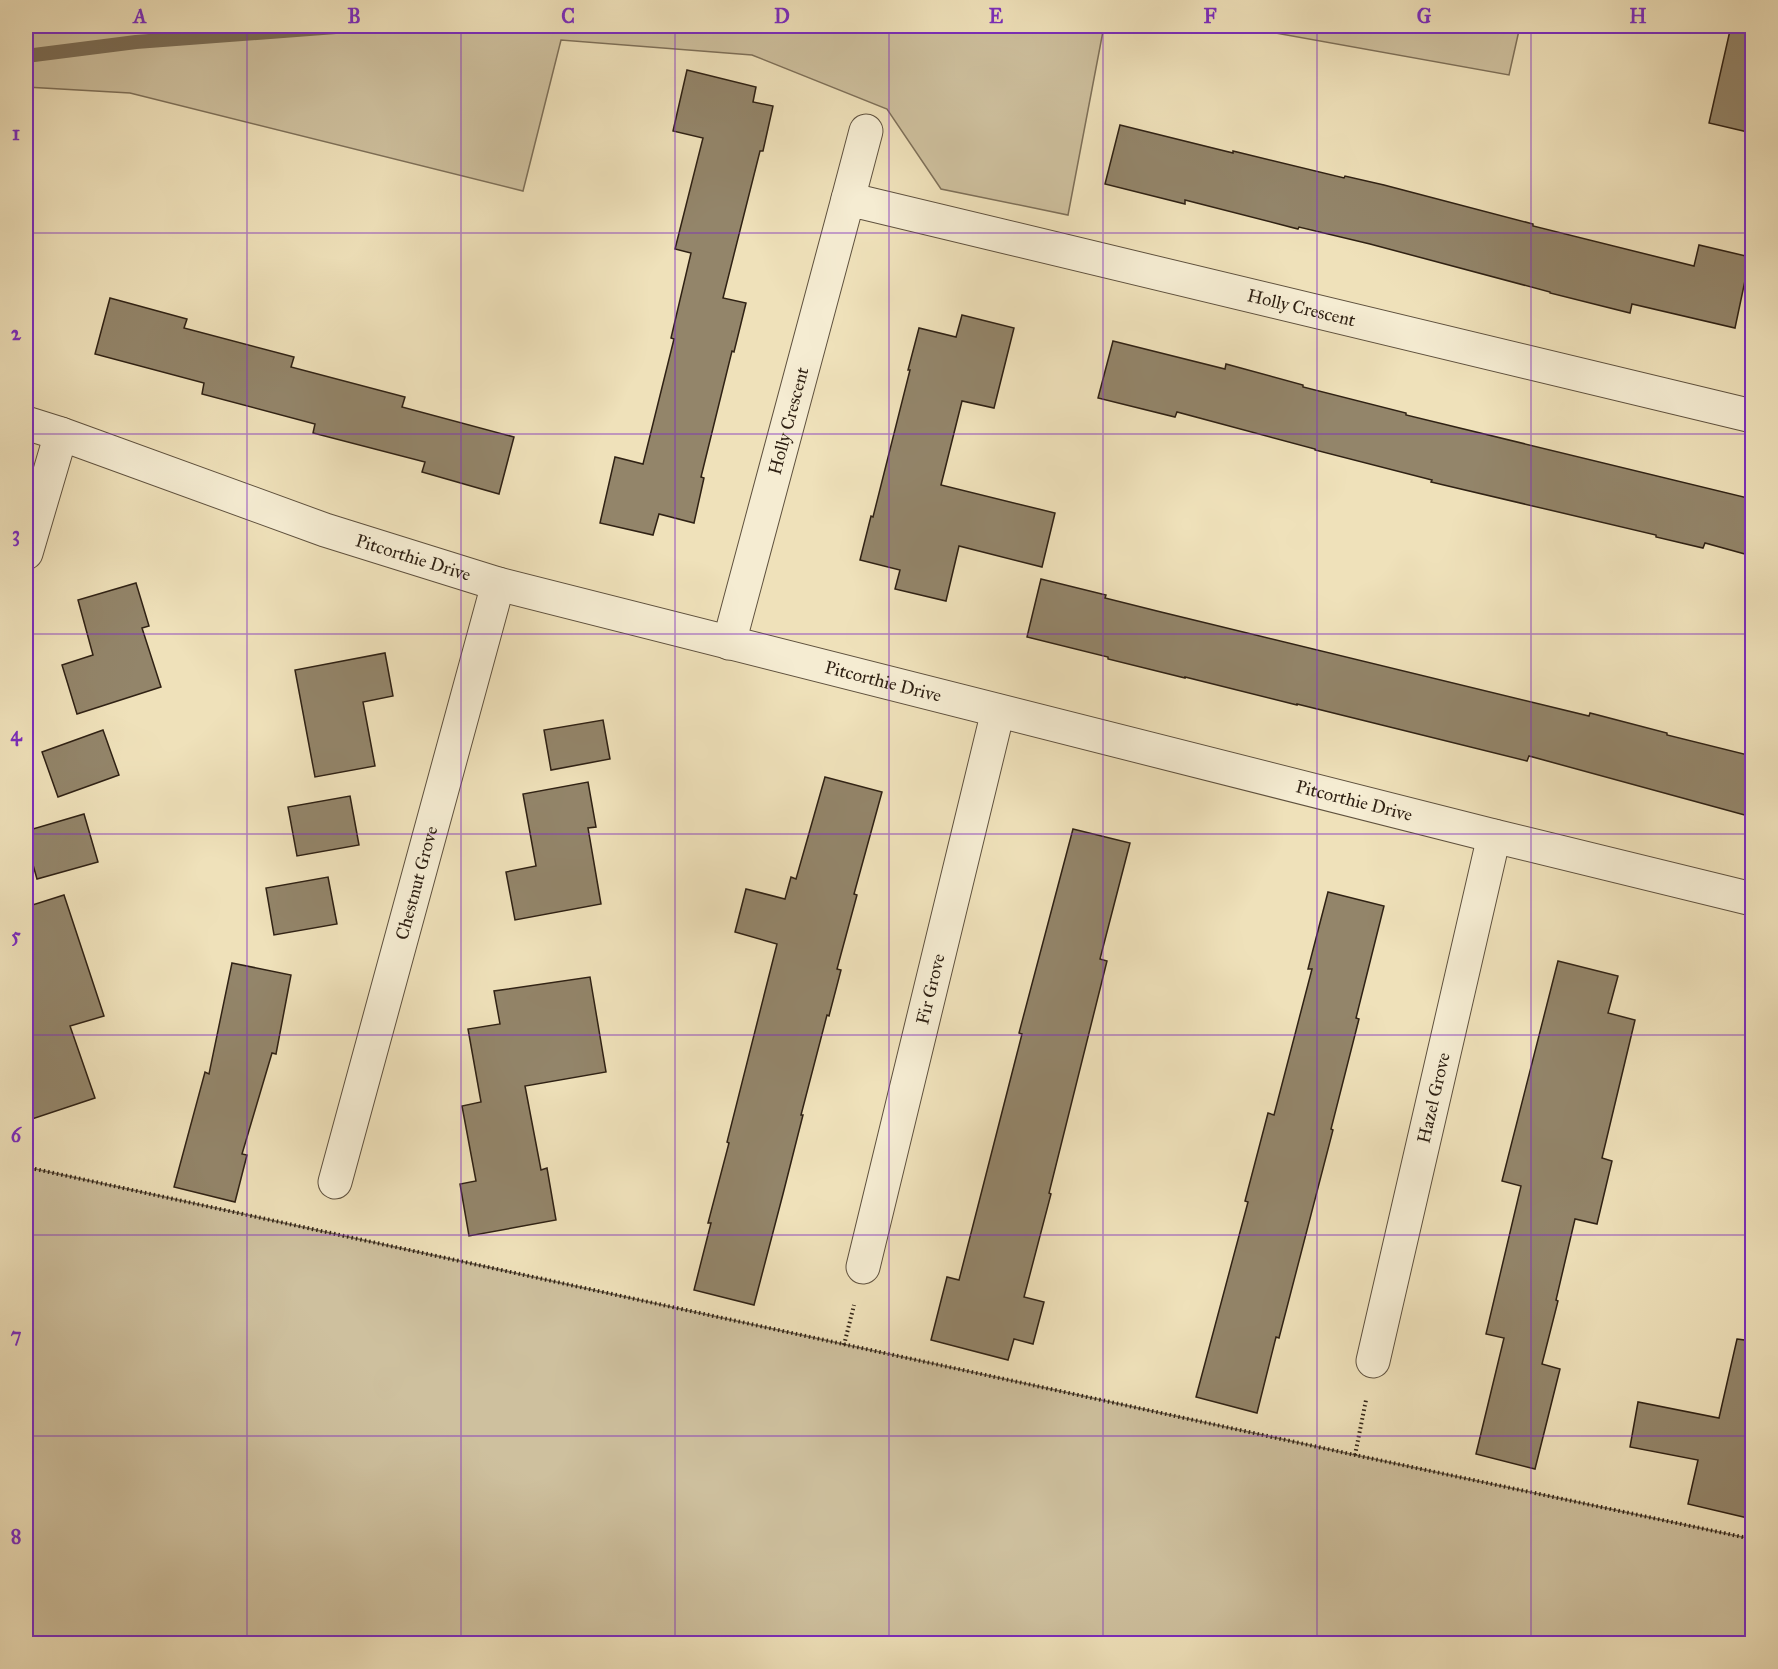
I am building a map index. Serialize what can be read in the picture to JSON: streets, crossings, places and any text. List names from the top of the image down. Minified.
{"streets":{"street":["Holly Crescent","Pitcorthie Drive","Chestnut Grove","Fir Grove","Hazel Grove"]},"crossings":[["Holly Crescent","Pitcorthie Drive"],["Pitcorthie Drive","Chestnut Grove"],["Pitcorthie Drive","Fir Grove"],["Pitcorthie Drive","Hazel Grove"]],"grid":{"columns":["A","B","C","D","E","F","G","H"],"rows":["1","2","3","4","5","6","7","8"]}}
